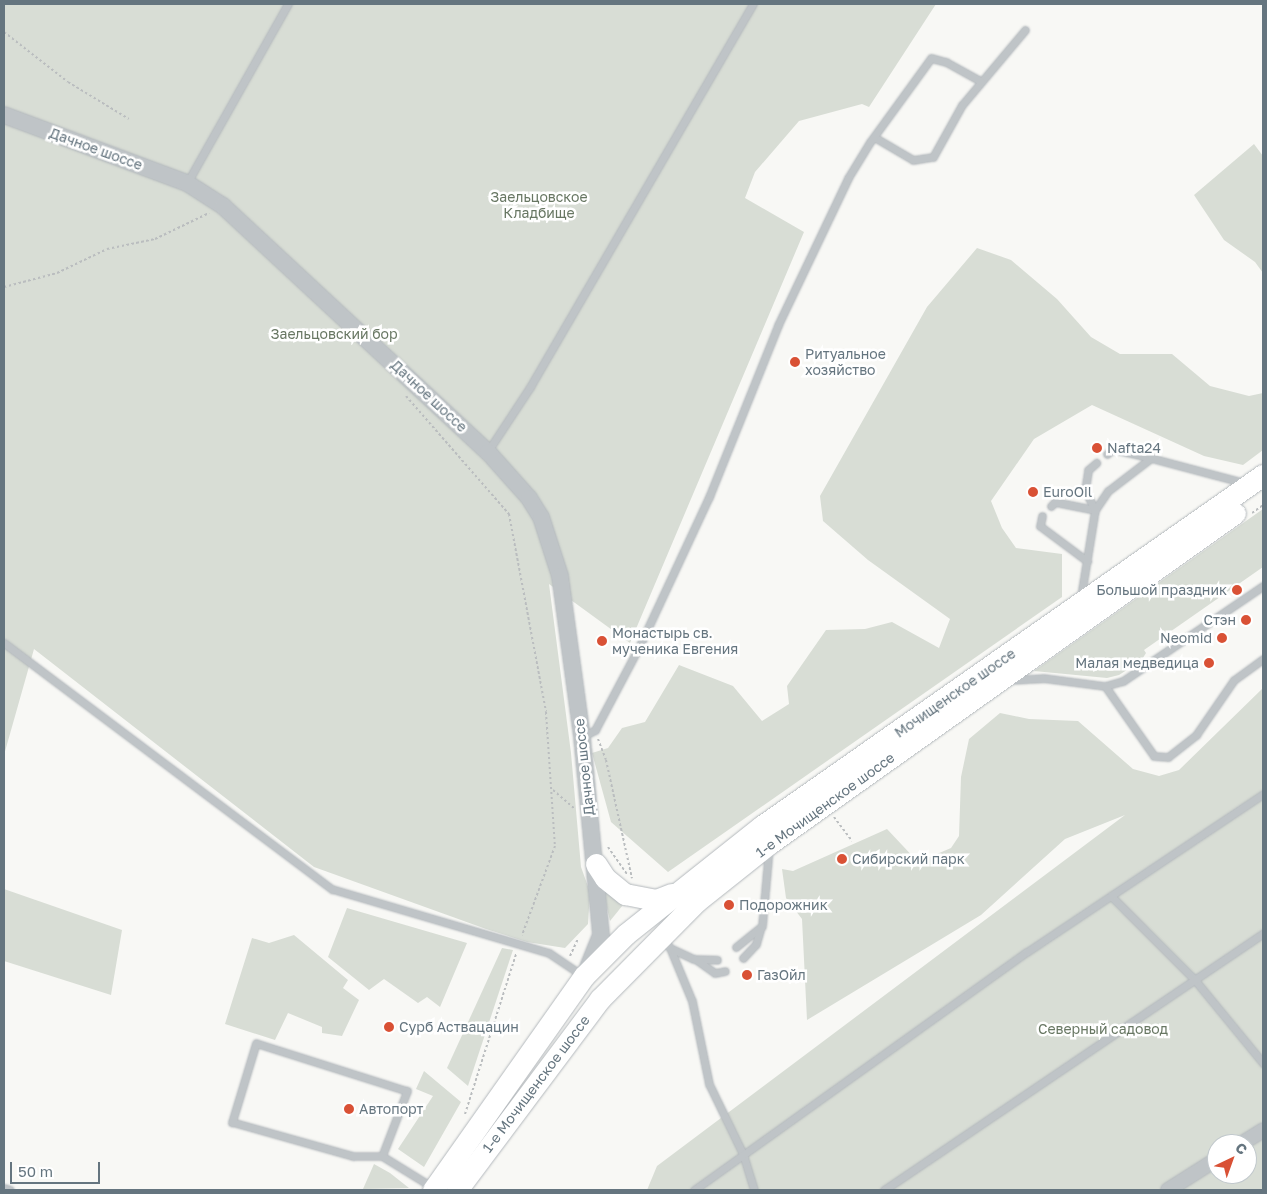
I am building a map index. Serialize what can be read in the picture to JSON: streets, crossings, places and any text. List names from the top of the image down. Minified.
{"streets":{"main road":["Мочищенское шоссе","1-е Мочищенское шоссе"],"street":["Дачное шоссе"]},"crossings":[["Дачное шоссе","Мочищенское шоссе"],["Мочищенское шоссе","1-е Мочищенское шоссе"]],"parks":["Заельцовское Кладбище","Заельцовский бор","Северный садовод"],"places":["Ритуальное хозяйство","Nafta24","EuroOil","Большой праздник","Стэн","Neomid","Монастырь св. мученика Евгения","Малая медведица","Сибирский парк","Подорожник","ГазОйл","Сурб Аствацацин","Автопорт"],"scale_bar":"50 m","north":"top right"}
